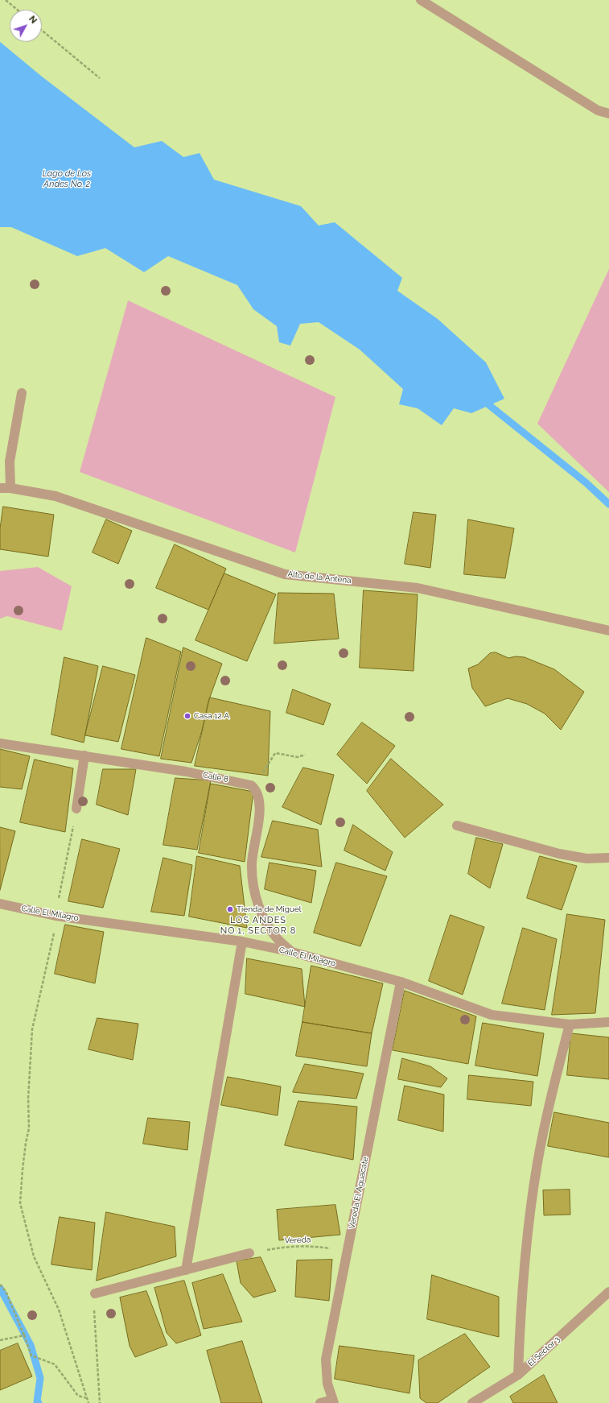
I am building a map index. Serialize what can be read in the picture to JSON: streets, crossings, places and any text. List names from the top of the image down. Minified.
{"streets":{"street":["Alto de la Antena","Calle 8","Calle El Milagro","Vereda El Aguacate","El Sector 3"],"path":["Vereda"]},"crossings":[["Calle El Milagro","Vereda El Aguacate"],["Vereda El Aguacate","Vereda"]],"districts":["LOS ANDES NO.1, SECTOR 8"],"water":["Lago de Los Andes No. 2"],"places":["Casa 12 A","Tienda de Miguel"],"north":"top right"}
